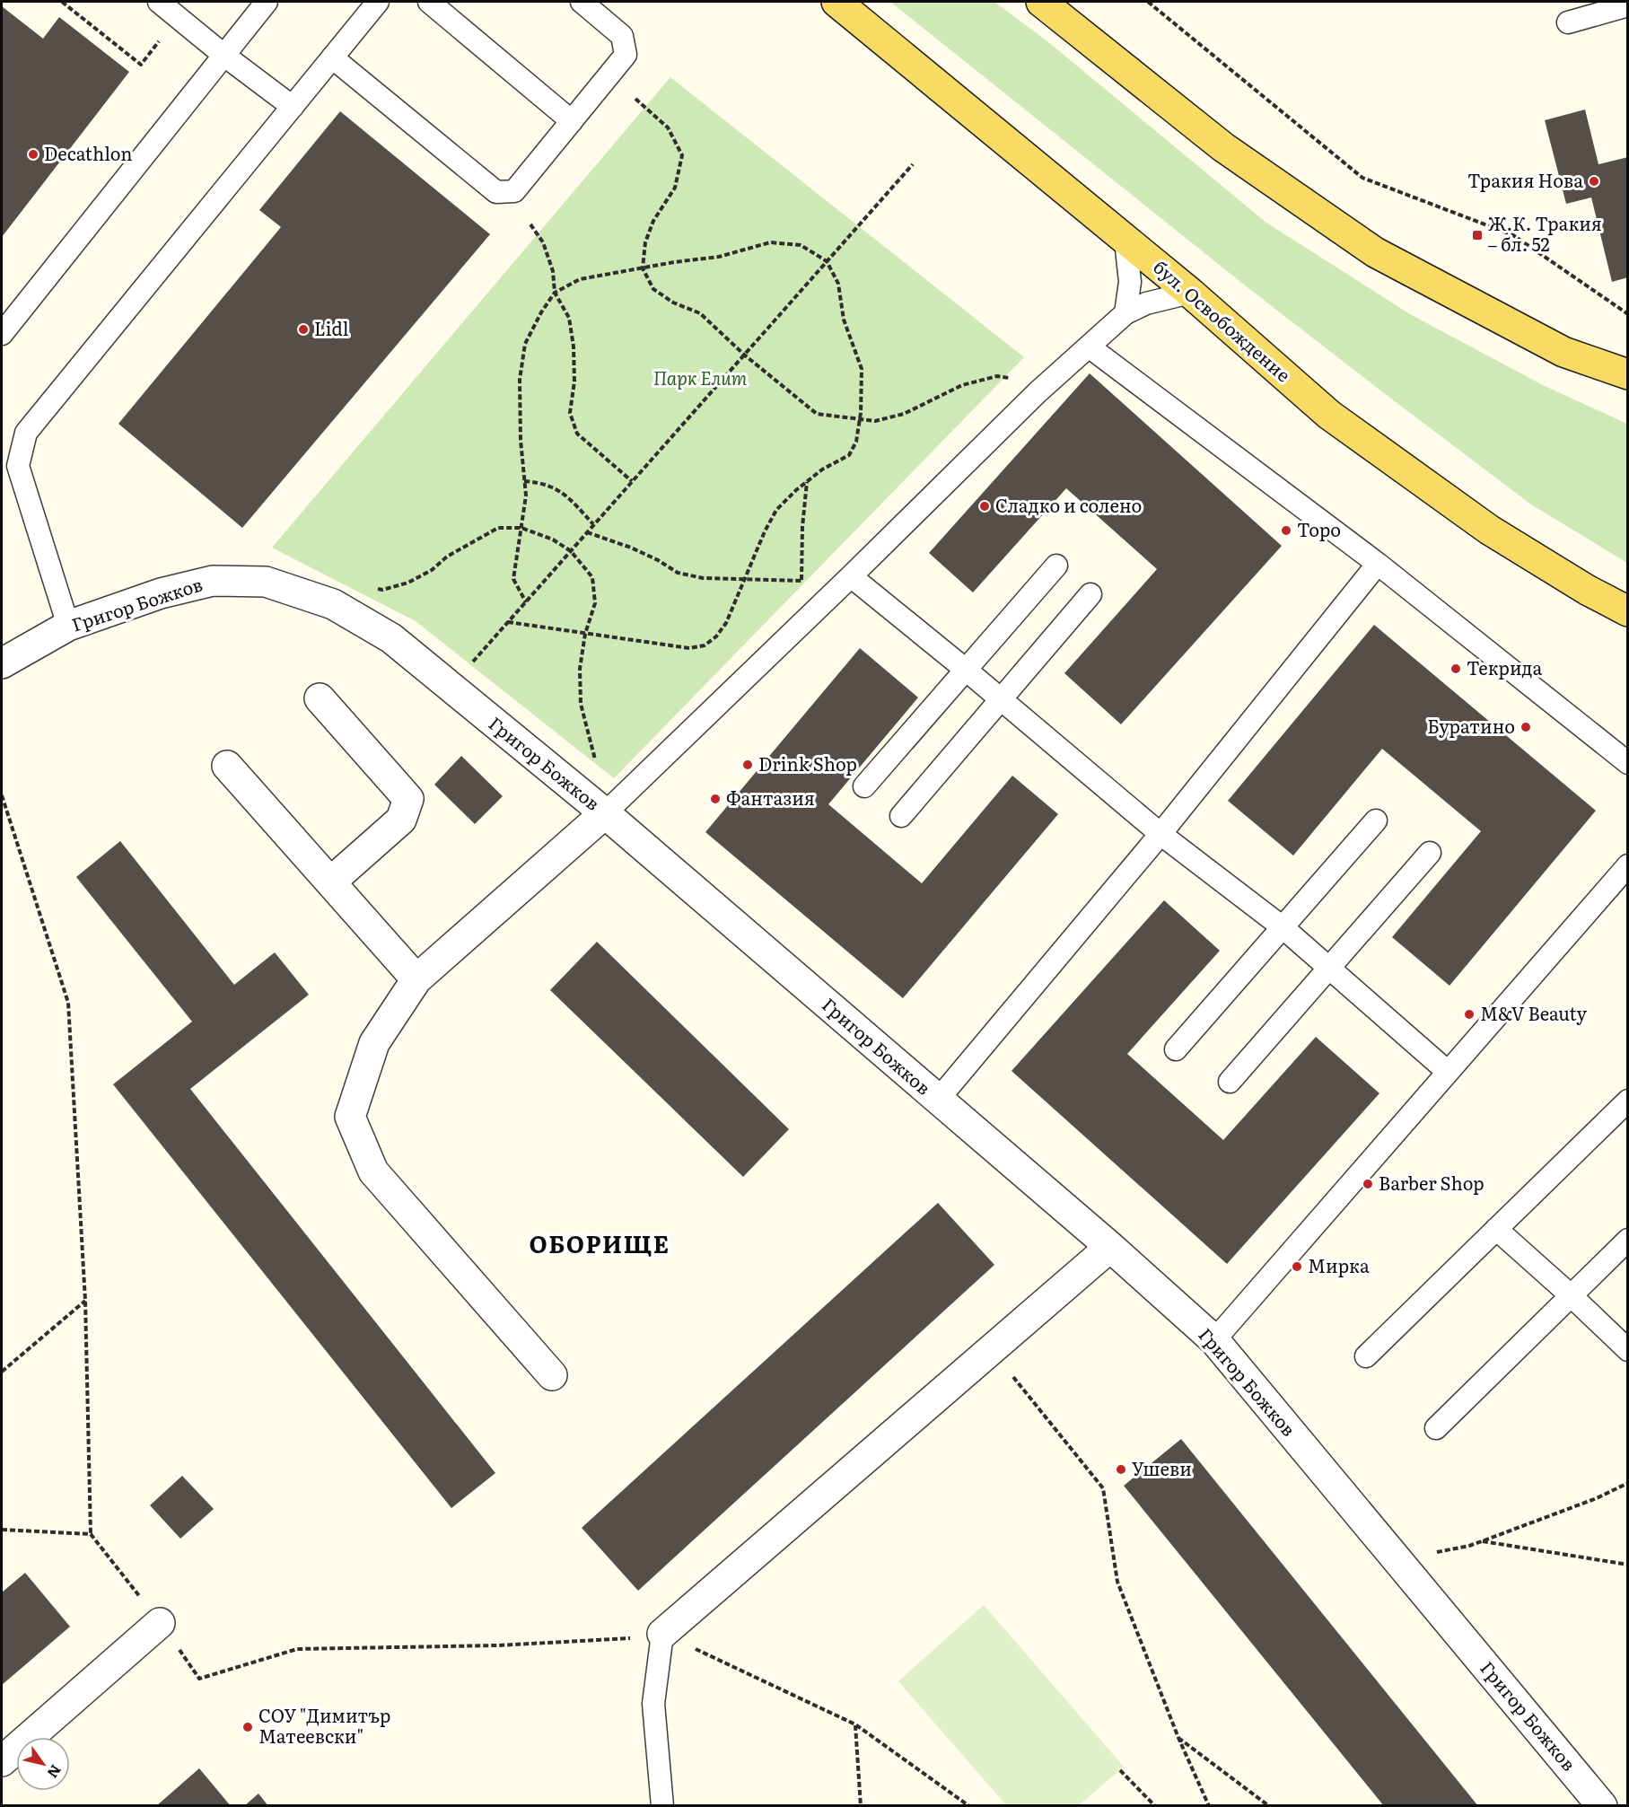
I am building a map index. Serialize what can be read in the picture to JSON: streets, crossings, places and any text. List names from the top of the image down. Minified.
{"streets":{"main road":["бул. Освобождение"],"street":["Григор Божков"]},"districts":["ОБОРИЩЕ"],"parks":["Парк Елит"],"places":{"other":["Decathlon","Тракия Нова","Lidl","Сладко и солено","Торо","Текрида","Буратино","Drink Shop","Фантазия","M&V Beauty","Barber Shop","Мирка","Ушеви","СОУ \"Димитър Матеевски\""],"transit":["Ж.К. Тракия – бл. 52"]},"north":"bottom right"}
